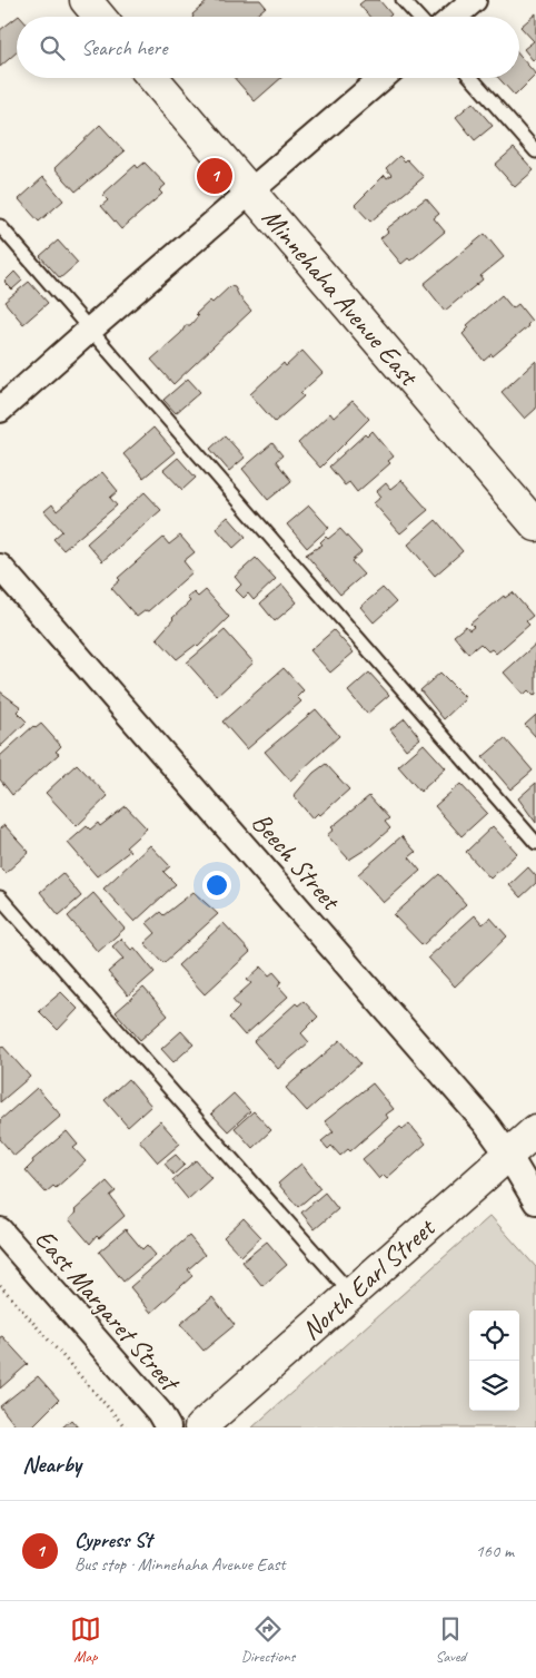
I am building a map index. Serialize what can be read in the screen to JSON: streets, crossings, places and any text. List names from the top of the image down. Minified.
{"streets":{"main road":["Minnehaha Avenue East","North Earl Street"],"street":["Beech Street","East Margaret Street"]},"crossings":[["Beech Street","North Earl Street"]],"page":{"search":"Search here","pins":"1","heading":"Nearby","list":[{"mark":"1","name":"Cypress St","note":"Bus stop · Minnehaha Avenue East","value":"160 m"}],"nav":["Map","Directions","Saved"]}}
